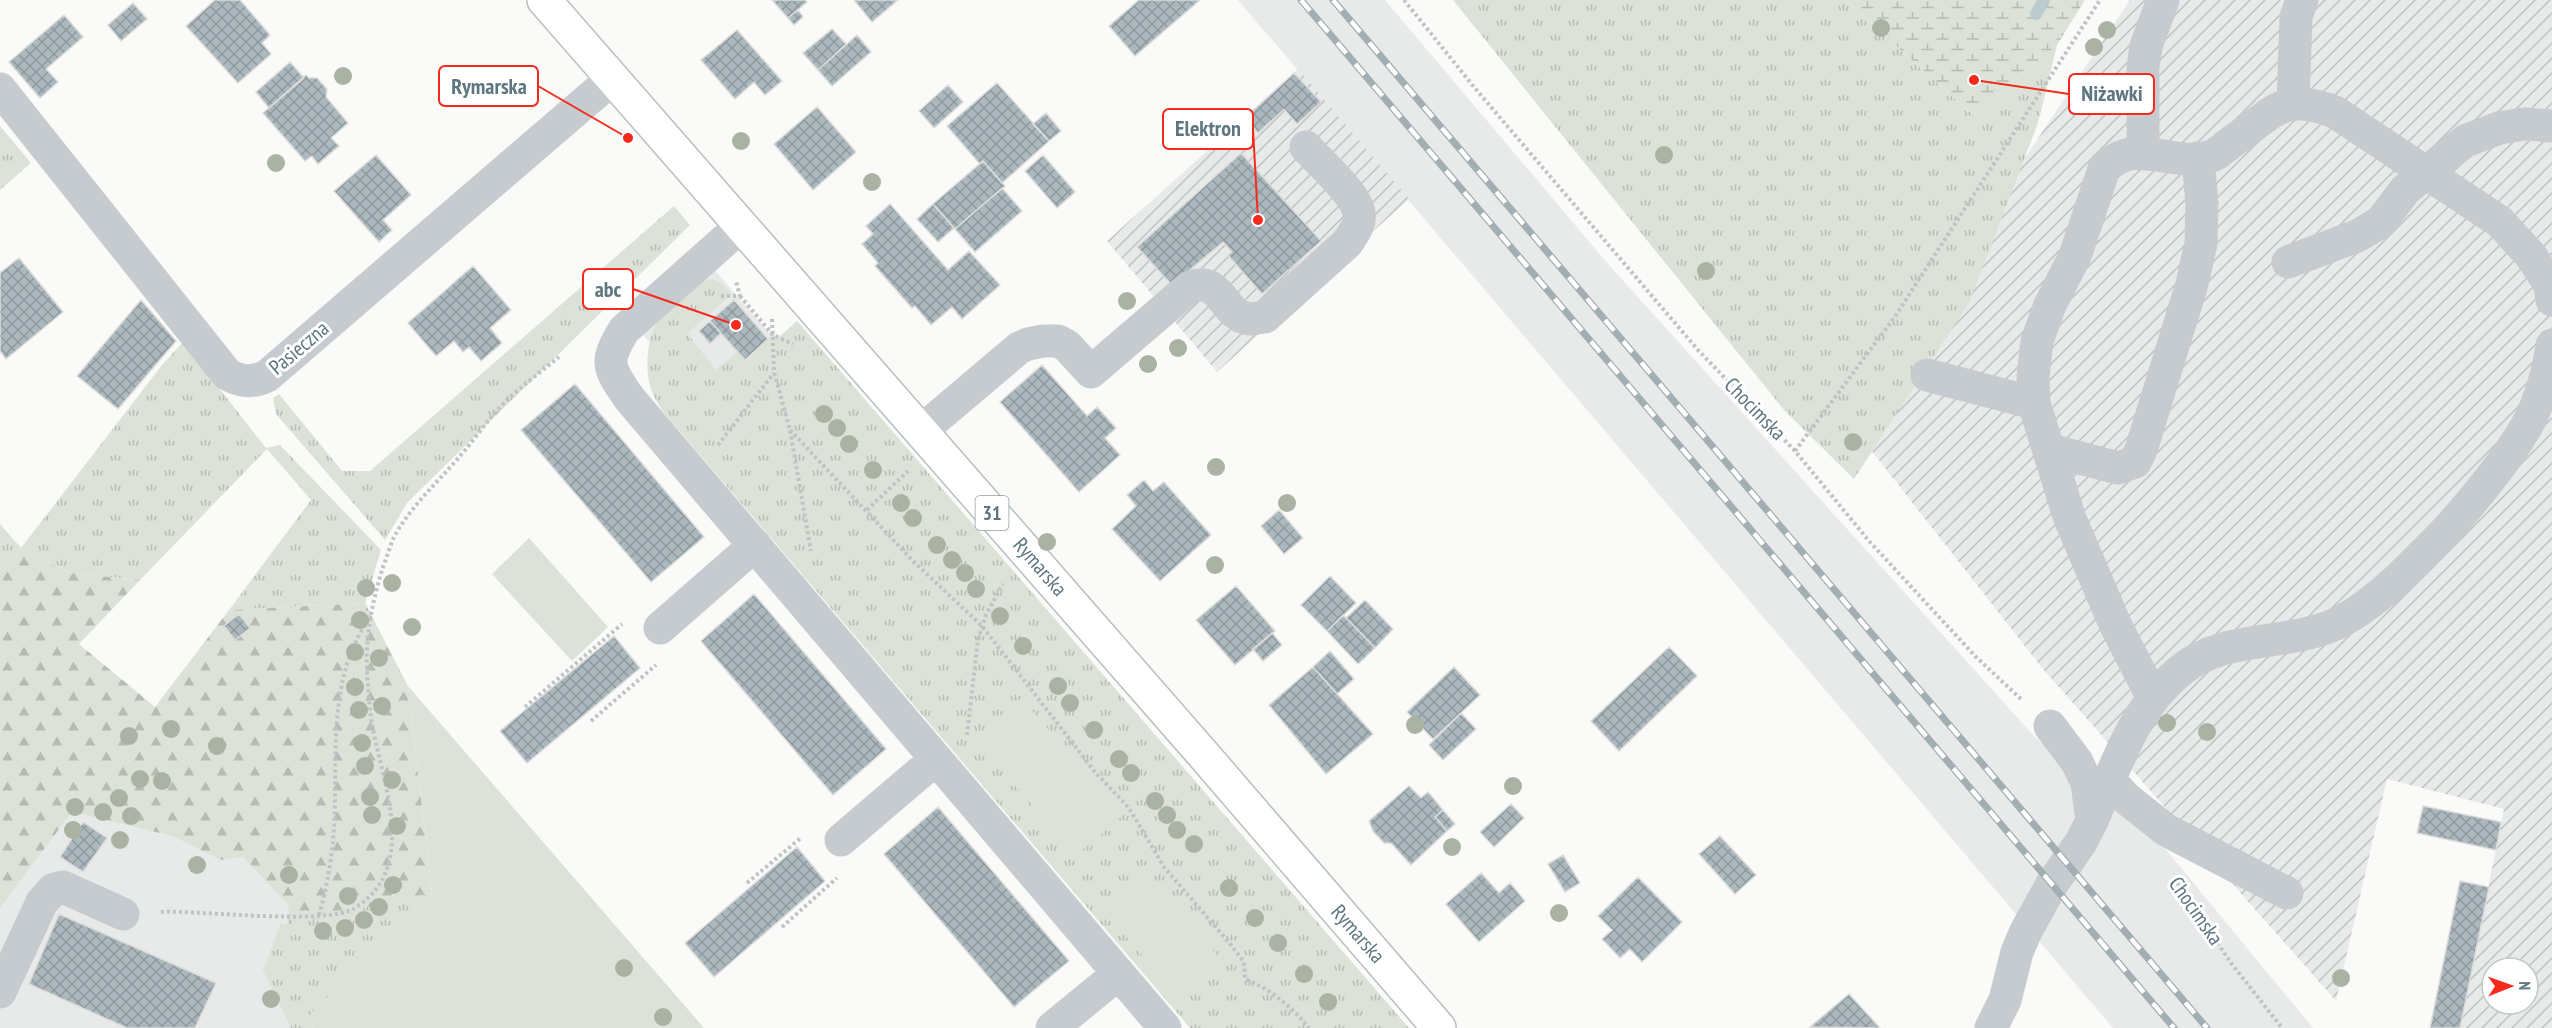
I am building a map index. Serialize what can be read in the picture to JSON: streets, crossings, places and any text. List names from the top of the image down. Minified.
{"streets":{"main road":["31","Rymarska"],"street":["Pasieczna"],"path":["Chocimska"]},"crossings":[["Pasieczna","Rymarska"]],"places":["Niżawki","Rymarska","Elektron","abc"],"north":"right"}
